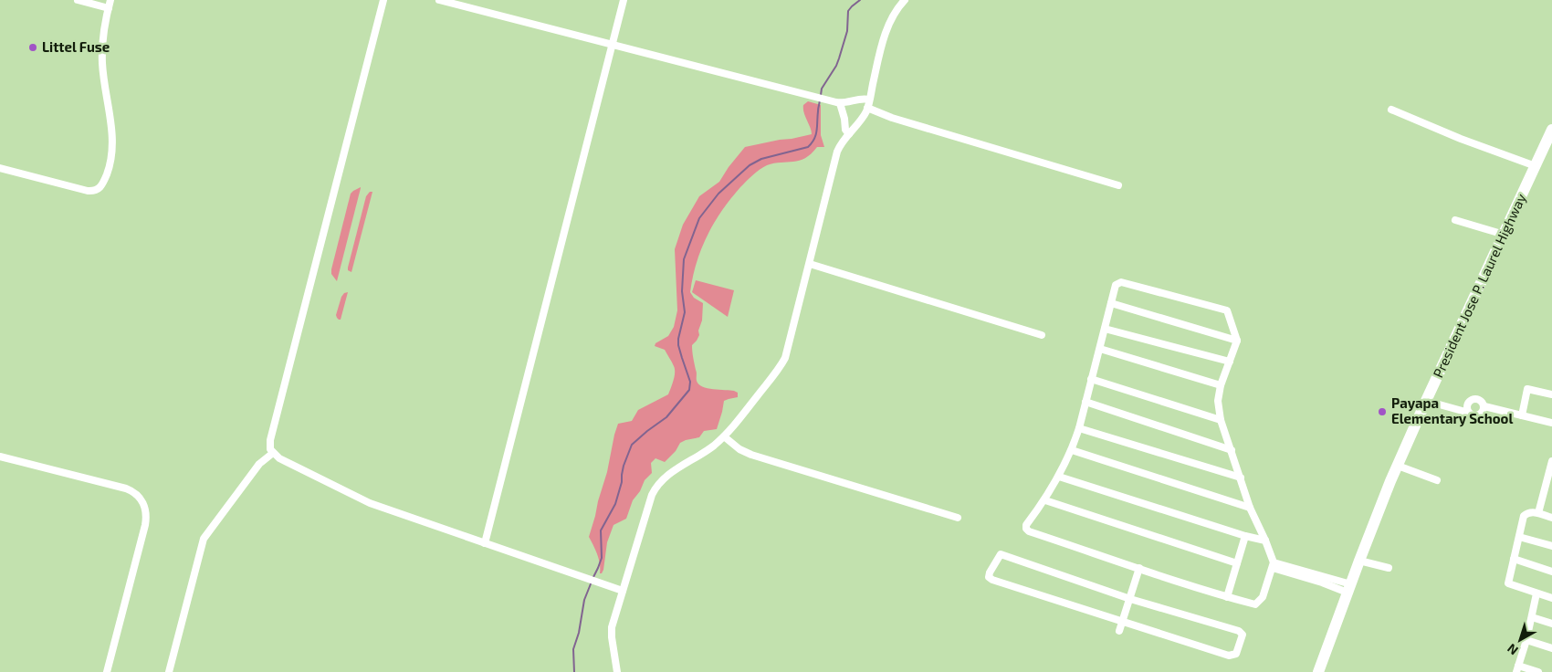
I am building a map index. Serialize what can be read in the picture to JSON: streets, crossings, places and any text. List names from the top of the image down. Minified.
{"streets":{"highway":["President Jose P. Laurel Highway"]},"places":["Littel Fuse","Payapa Elementary School"],"north":"bottom left"}
